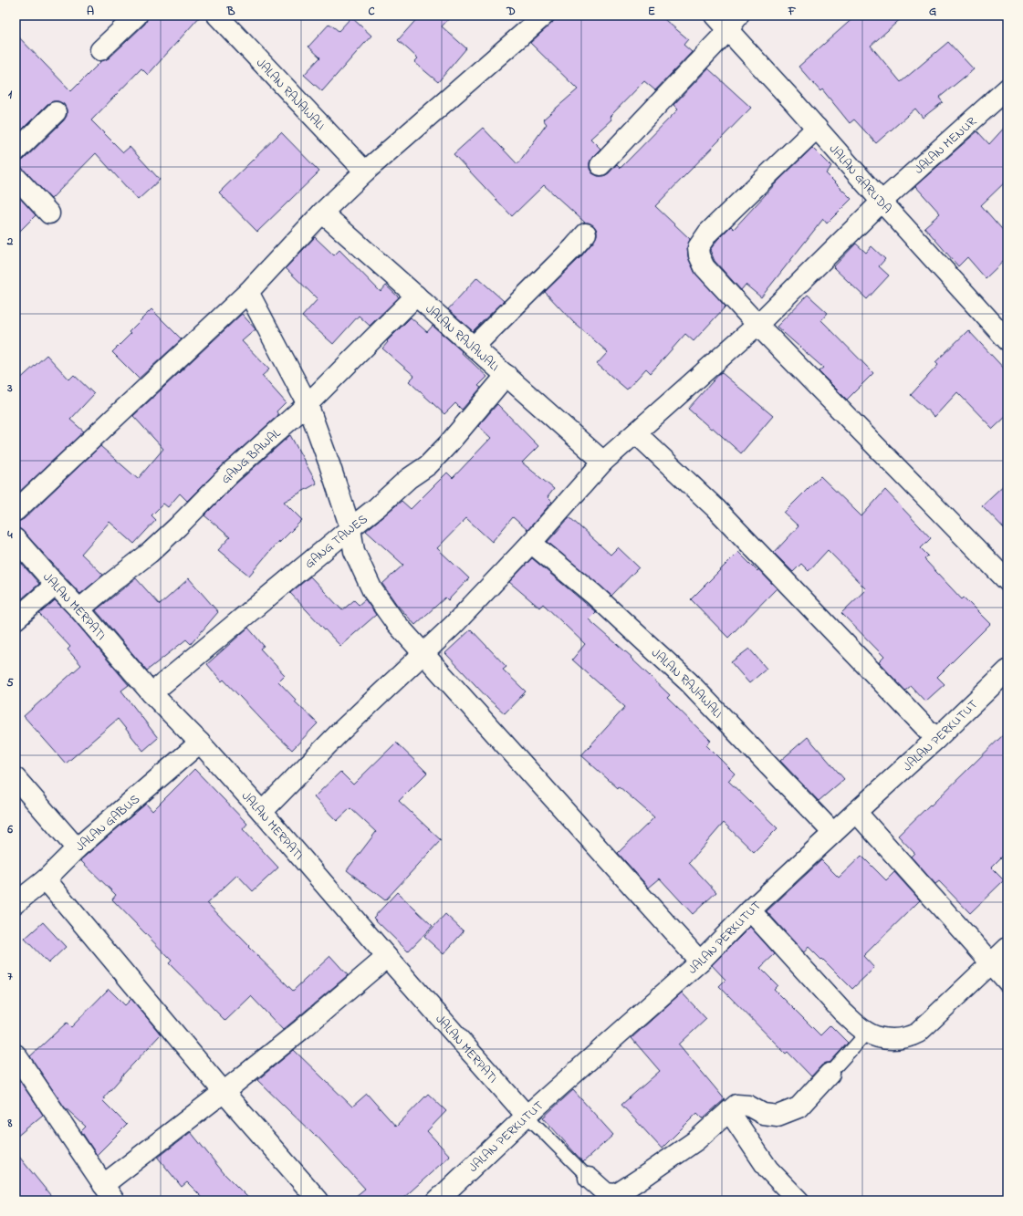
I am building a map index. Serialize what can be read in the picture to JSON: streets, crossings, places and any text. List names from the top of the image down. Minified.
{"streets":{"street":["JALAN RAJAWALI","JALAN MENUR","JALAN GARUDA","GANG BAWAL","GANG TAWES","JALAN MERPATI","JALAN PERKUTUT","JALAN GABUS"]},"crossings":[["JALAN RAJAWALI","JALAN MENUR"],["JALAN RAJAWALI","GANG BAWAL"],["JALAN RAJAWALI","GANG TAWES"],["JALAN RAJAWALI","JALAN PERKUTUT"],["JALAN MENUR","JALAN GARUDA"],["JALAN MENUR","JALAN MERPATI"],["GANG BAWAL","JALAN MERPATI"],["GANG TAWES","JALAN MERPATI"],["JALAN MERPATI","JALAN PERKUTUT"],["JALAN MERPATI","JALAN GABUS"]],"grid":{"columns":["A","B","C","D","E","F","G"],"rows":["1","2","3","4","5","6","7","8"]}}
